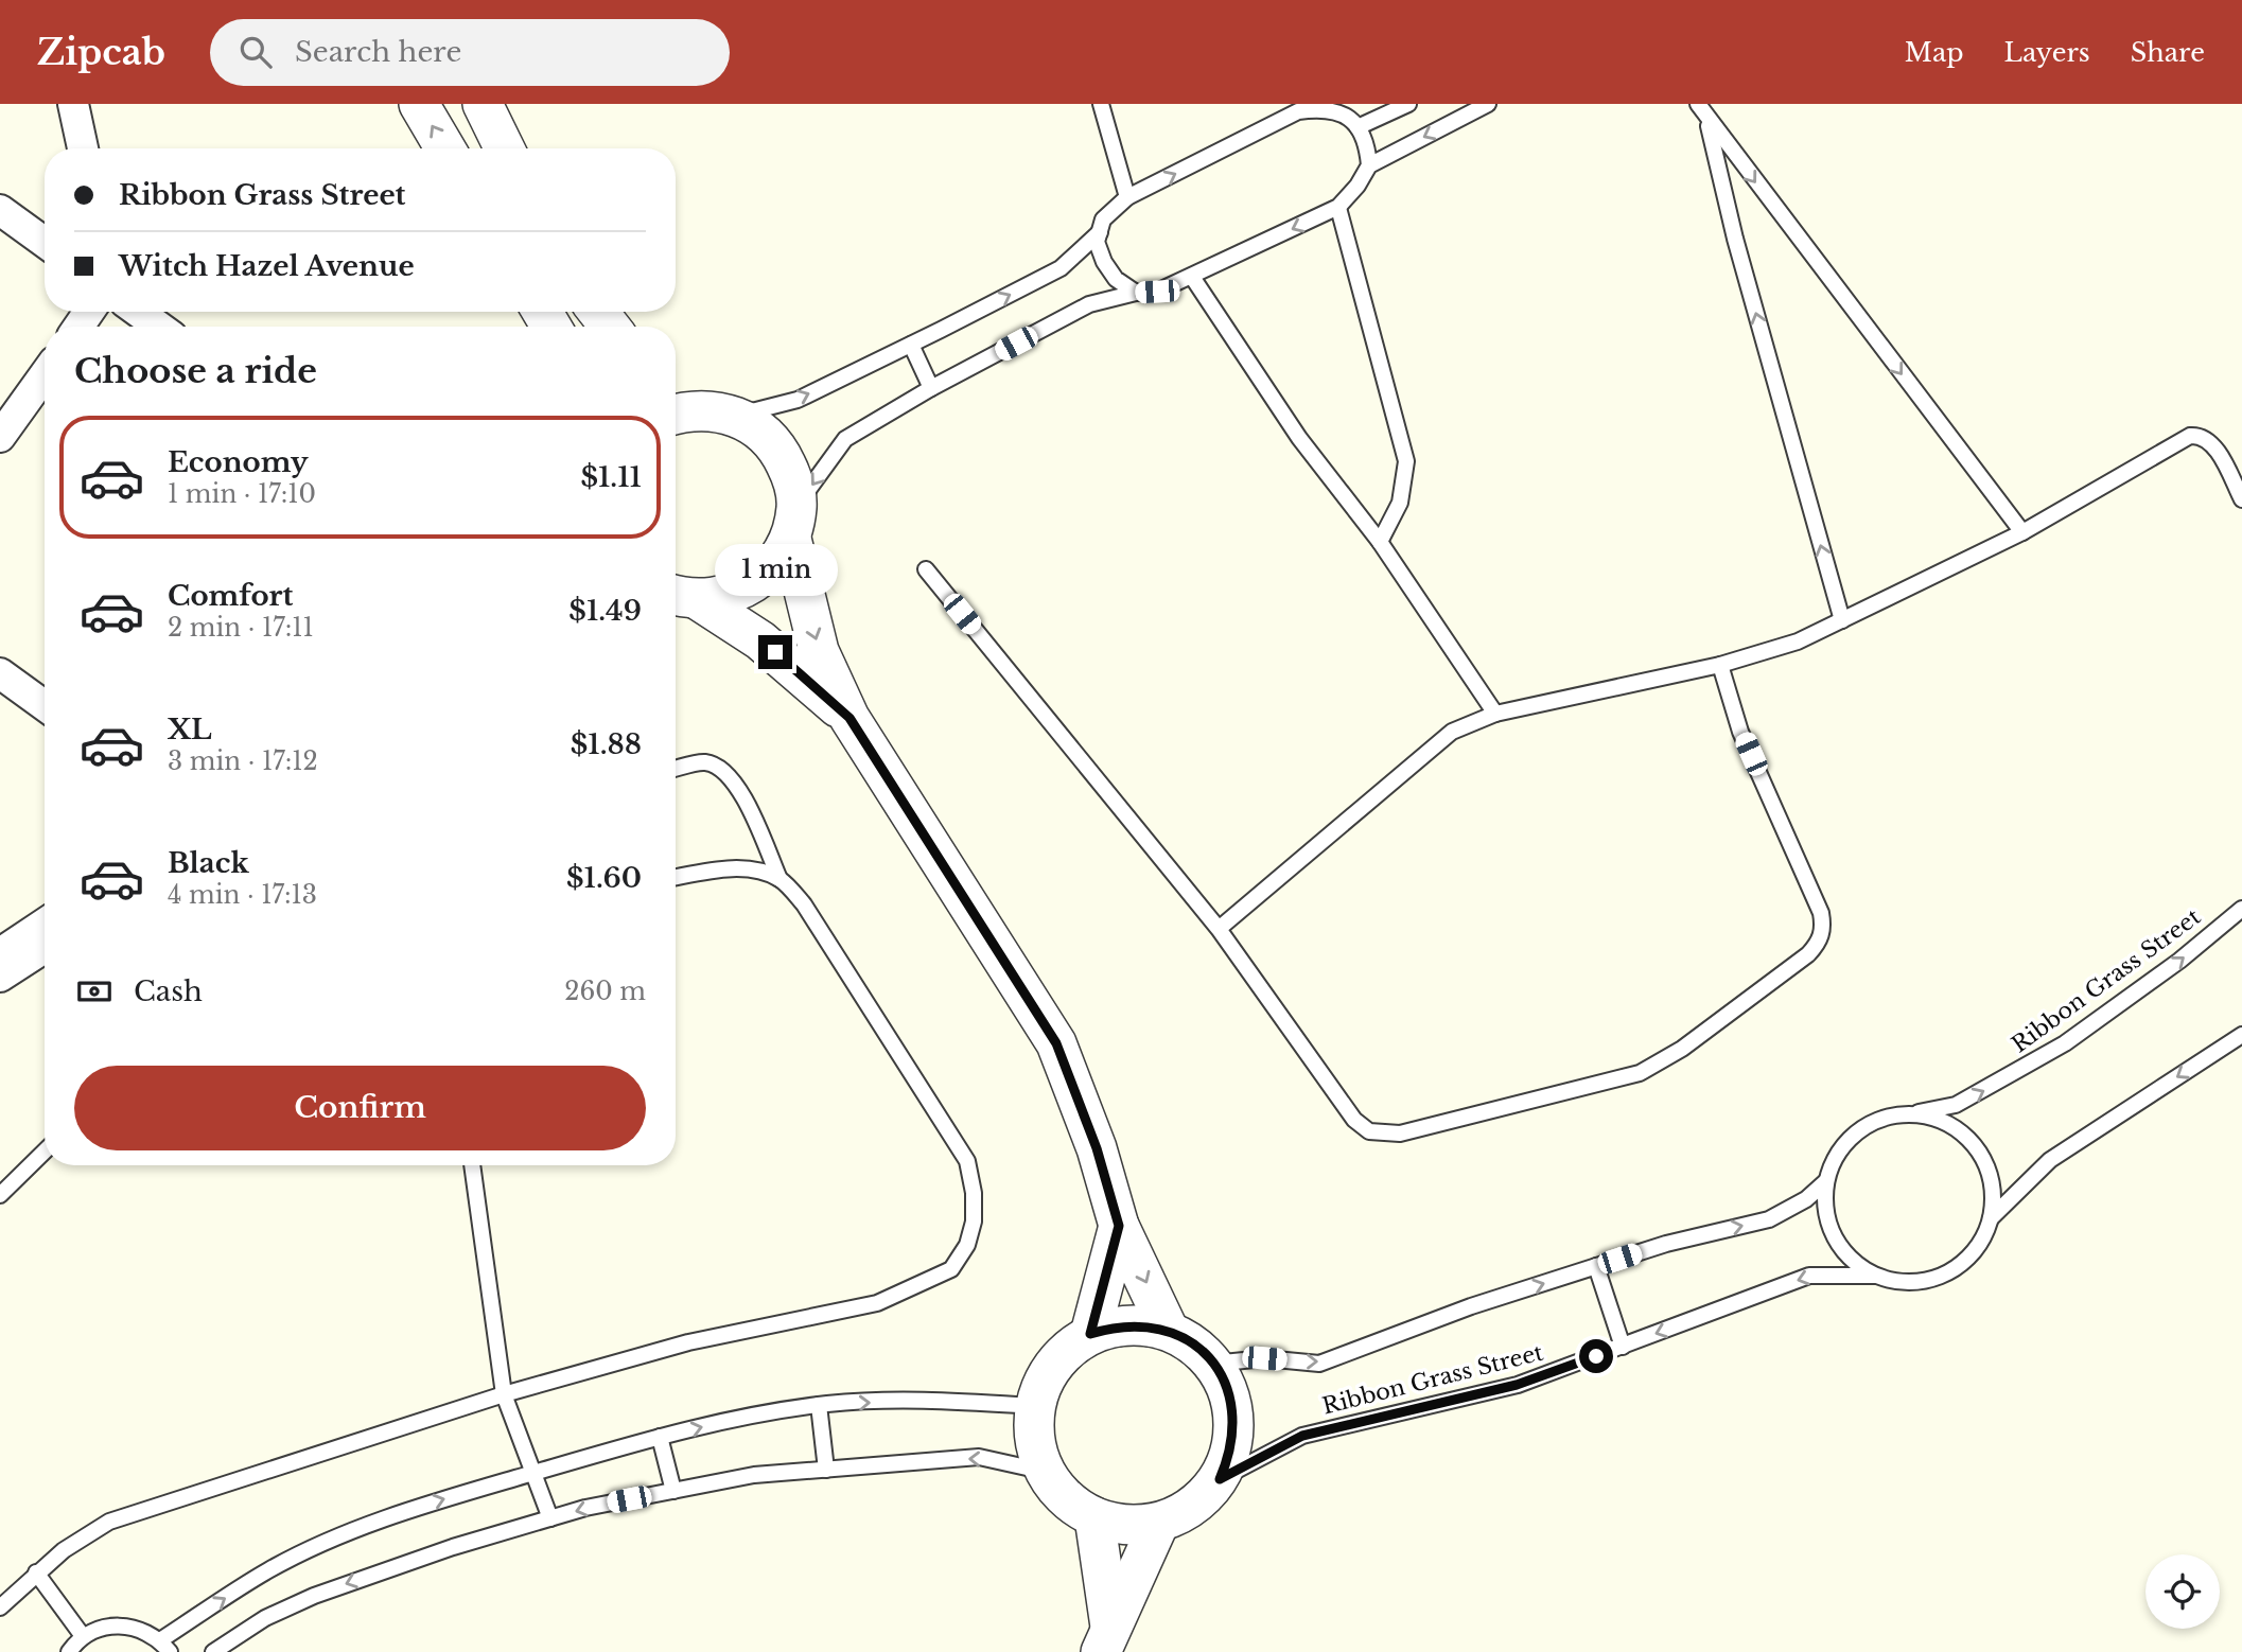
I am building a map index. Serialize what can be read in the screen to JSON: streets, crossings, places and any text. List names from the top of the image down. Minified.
{"streets":{"lane":["Ribbon Grass Street"]},"page":{"header":"Zipcab","search":"Search here","nav":["Map","Layers","Share"],"banner":["Ribbon Grass Street","Witch Hazel Avenue"],"heading":"Choose a ride","list":[{"name":"Economy","note":"1 min · 17:10","value":"$1.11"},{"name":"Comfort","note":"2 min · 17:11","value":"$1.49"},{"name":"XL","note":"3 min · 17:12","value":"$1.88"},{"name":"Black","note":"4 min · 17:13","value":"$1.60"}],"bubble":"1 min","pay":["Cash","260 m"],"buttons":"Confirm"}}
